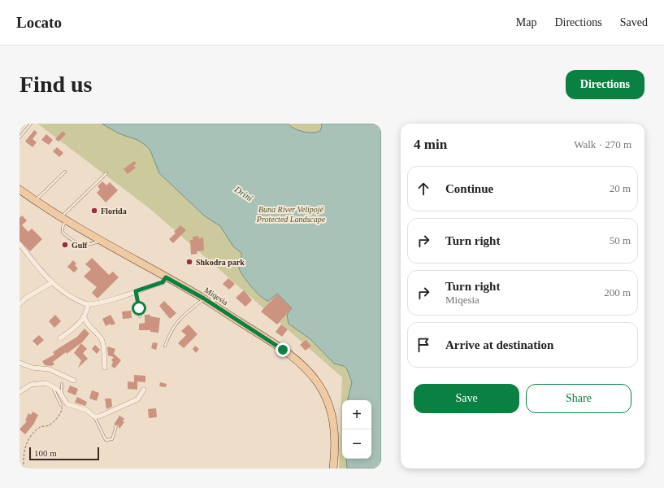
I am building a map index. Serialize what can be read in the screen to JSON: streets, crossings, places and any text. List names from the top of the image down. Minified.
{"streets":{"main road":["Miqesia"]},"water":["Drini"],"parks":["Buna River Velipojë Protected Landscape"],"places":["Florida","Gulf","Shkodra park"],"scale_bar":"100 m","page":{"header":"Locato","nav":["Map","Directions","Saved"],"buttons":["Directions",["Save","Share"]],"title":"Find us","heading":["4 min","Walk · 270 m"],"list":[["Continue","20 m"],["Turn right","50 m"],["Turn right","Miqesia","200 m"],"Arrive at destination"],"map_buttons":["+","−"],"scale":"100 m"}}
